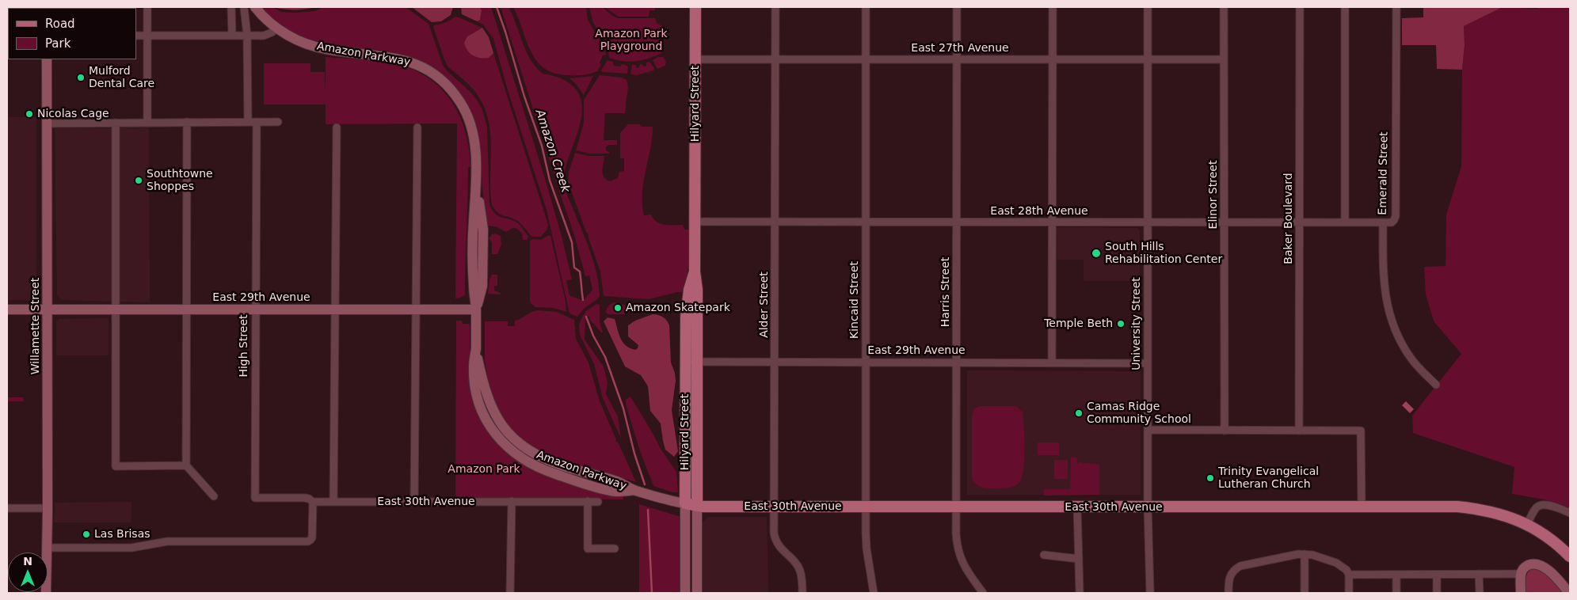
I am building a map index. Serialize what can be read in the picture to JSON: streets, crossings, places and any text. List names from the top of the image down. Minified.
{"streets":{"main road":["Amazon Parkway","Hilyard Street","East 29th Avenue","Willamette Street","East 30th Avenue"],"street":["East 27th Avenue","Emerald Street","Elinor Street","East 28th Avenue","Baker Boulevard","Harris Street","Kincaid Street","Alder Street","University Street","High Street"]},"crossings":[["East 27th Avenue","Hilyard Street"],["East 27th Avenue","Elinor Street"],["East 27th Avenue","Harris Street"],["East 27th Avenue","Kincaid Street"],["East 27th Avenue","Alder Street"],["East 27th Avenue","University Street"],["Amazon Parkway","Hilyard Street"],["Amazon Parkway","East 29th Avenue"],["Amazon Parkway","East 30th Avenue"],["Hilyard Street","East 28th Avenue"],["Hilyard Street","East 29th Avenue"],["Hilyard Street","East 30th Avenue"],["Emerald Street","East 28th Avenue"],["Elinor Street","East 28th Avenue"],["East 28th Avenue","Baker Boulevard"],["East 28th Avenue","Harris Street"],["East 28th Avenue","Kincaid Street"],["East 28th Avenue","Alder Street"],["East 28th Avenue","University Street"],["Harris Street","East 29th Avenue"],["Harris Street","East 30th Avenue"],["East 29th Avenue","Kincaid Street"],["East 29th Avenue","Alder Street"],["East 29th Avenue","University Street"],["East 29th Avenue","Willamette Street"],["East 29th Avenue","High Street"],["Kincaid Street","East 30th Avenue"],["Alder Street","East 30th Avenue"],["University Street","East 30th Avenue"],["High Street","East 30th Avenue"]],"water":["Amazon Creek"],"parks":["Amazon Park Playground","Amazon Park"],"places":["Mulford Dental Care","Nicolas Cage","Southtowne Shoppes","South Hills Rehabilitation Center","Amazon Skatepark","Temple Beth","Camas Ridge Community School","Trinity Evangelical Lutheran Church","Las Brisas"],"legend":["Road","Park"],"north":"top"}
